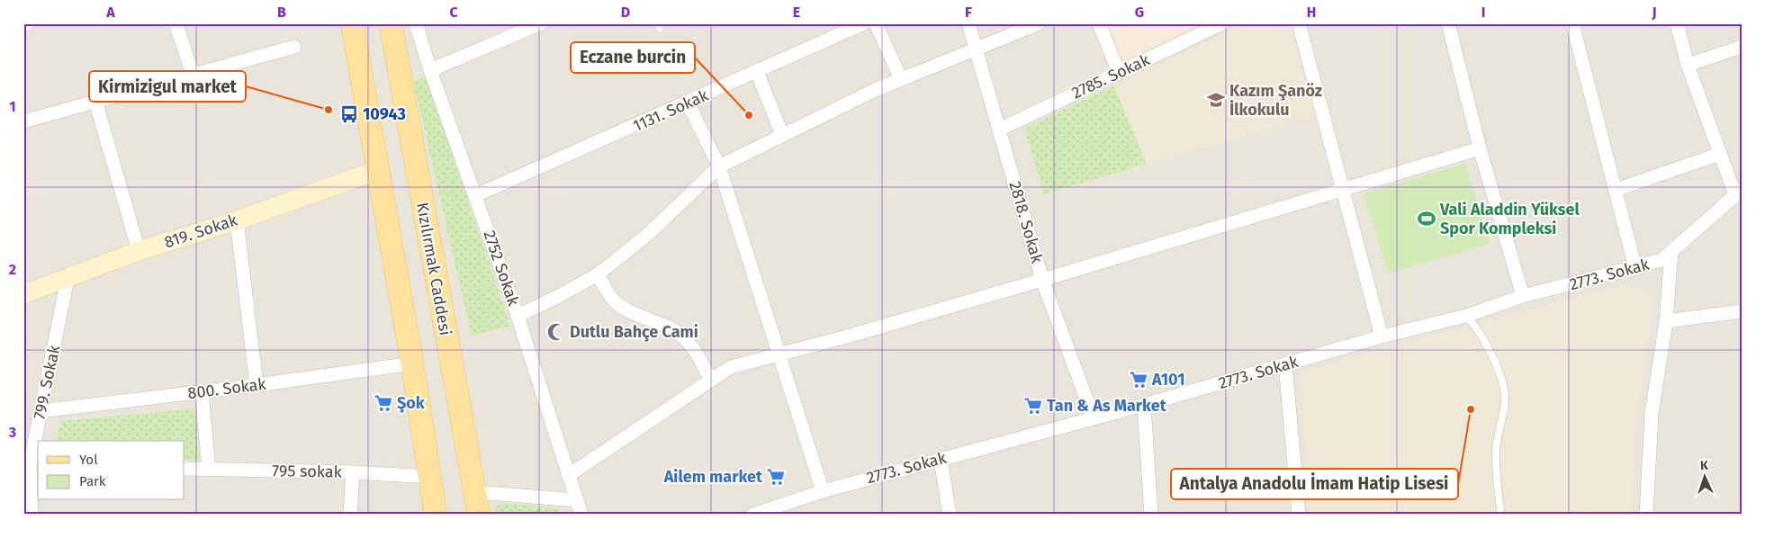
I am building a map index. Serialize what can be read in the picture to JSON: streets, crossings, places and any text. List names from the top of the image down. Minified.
{"streets":{"main road":["Kızılırmak Caddesi"],"street":["2785. Sokak","1131. Sokak","2818. Sokak","819. Sokak","2752 Sokak","2773. Sokak","799. Sokak","800. Sokak","795 sokak"]},"crossings":[["2785. Sokak","2818. Sokak"],["1131. Sokak","2752 Sokak"],["2818. Sokak","2773. Sokak"],["819. Sokak","799. Sokak"],["799. Sokak","800. Sokak"]],"places":{"school or university":["Kazım Şanöz İlkokulu"],"other":["Kirmizigul market","Eczane burcin","Antalya Anadolu İmam Hatip Lisesi"],"bus stop":["10943"],"sports":["Vali Aladdin Yüksel Spor Kompleksi"],"mosque":["Dutlu Bahçe Cami"],"supermarket":["A101","Şok","Tan & As Market","Ailem market"]},"legend":["Yol","Park"],"north":"top","grid":{"columns":["A","B","C","D","E","F","G","H","I","J"],"rows":["1","2","3"]}}
